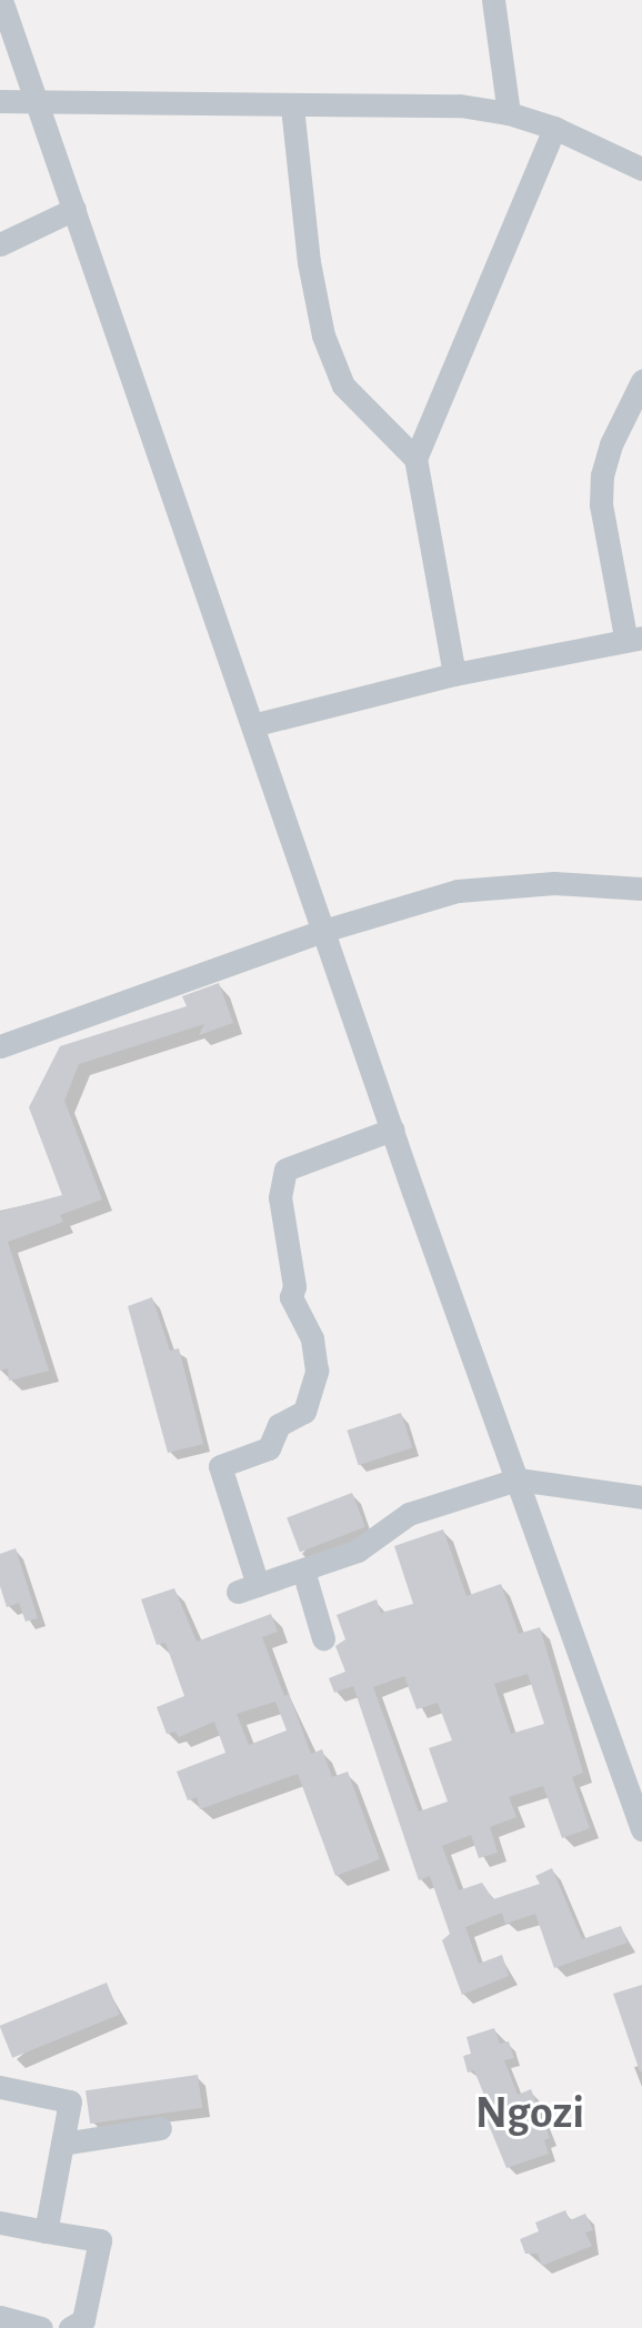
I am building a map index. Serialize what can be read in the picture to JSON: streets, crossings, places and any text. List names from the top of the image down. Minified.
{"districts":["Ngozi"]}
